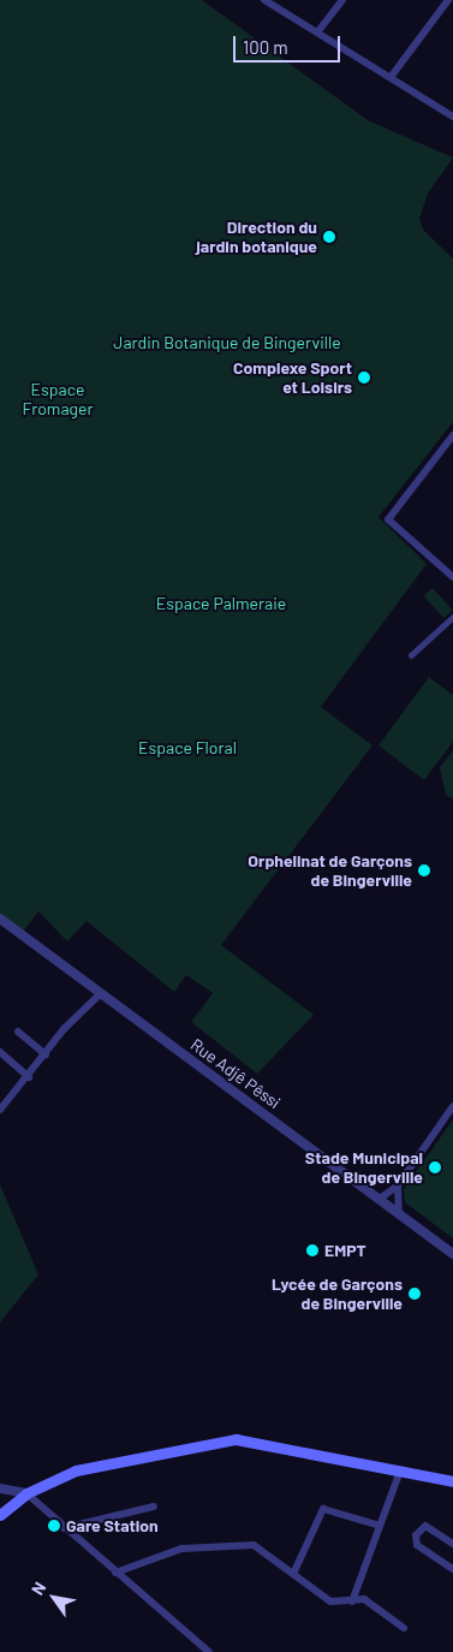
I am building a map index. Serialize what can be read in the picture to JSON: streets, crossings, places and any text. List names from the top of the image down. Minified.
{"streets":{"street":["Rue Adjê Pêssi"]},"parks":["Jardin Botanique de Bingerville","Espace Fromager","Espace Palmeraie","Espace Floral"],"places":["Direction du jardin botanique","Complexe Sport et Loisirs","Orphelinat de Garçons de Bingerville","Stade Municipal de Bingerville","EMPT","Lycée de Garçons de Bingerville","Gare Station"],"scale_bar":"100 m","north":"top left"}
